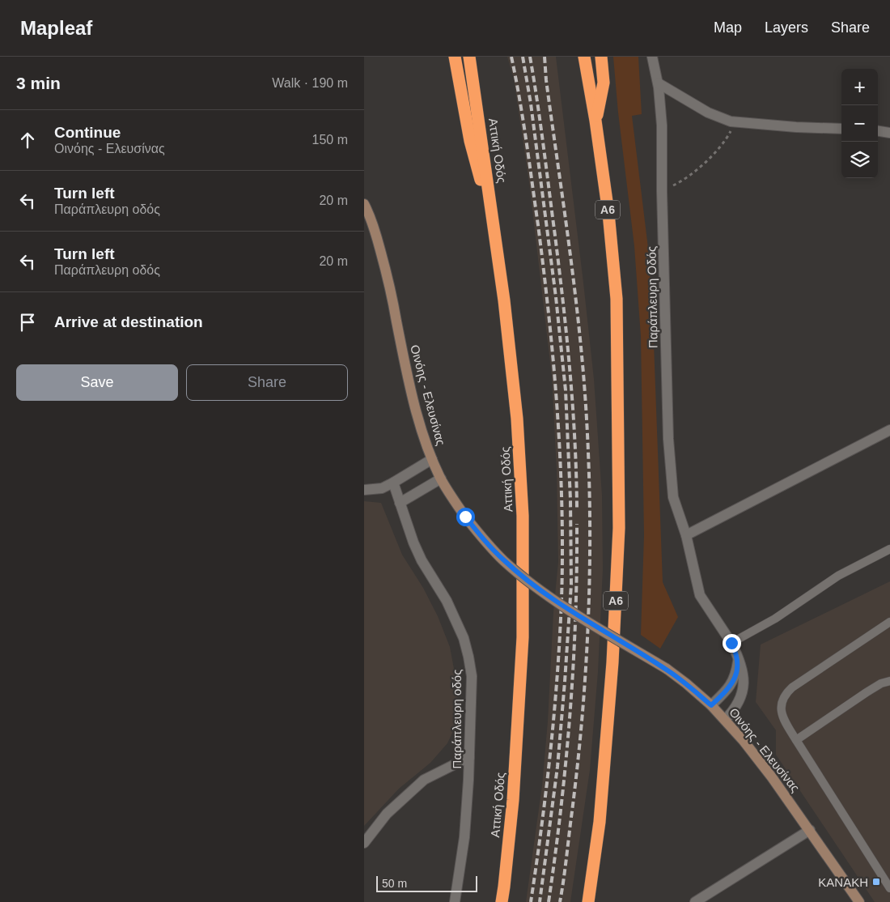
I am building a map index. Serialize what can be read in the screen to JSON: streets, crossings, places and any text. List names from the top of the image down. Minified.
{"streets":{"highway":["Αττική Οδός","Α6"],"main road":["Οινόης - Ελευσίνας"],"street":["Παράπλευρη Οδός","Παράπλευρη οδός"]},"places":{"transit":["ΚΑΝΑΚΗ"]},"scale_bar":"50 m","page":{"header":"Mapleaf","nav":["Map","Layers","Share"],"heading":["3 min","Walk · 190 m"],"map_buttons":["+","−"],"list":[["Continue","Οινόης - Ελευσίνας","150 m"],["Turn left","Παράπλευρη οδός","20 m"],["Turn left","Παράπλευρη οδός","20 m"],"Arrive at destination"],"buttons":["Save","Share"],"scale":"50 m"}}
